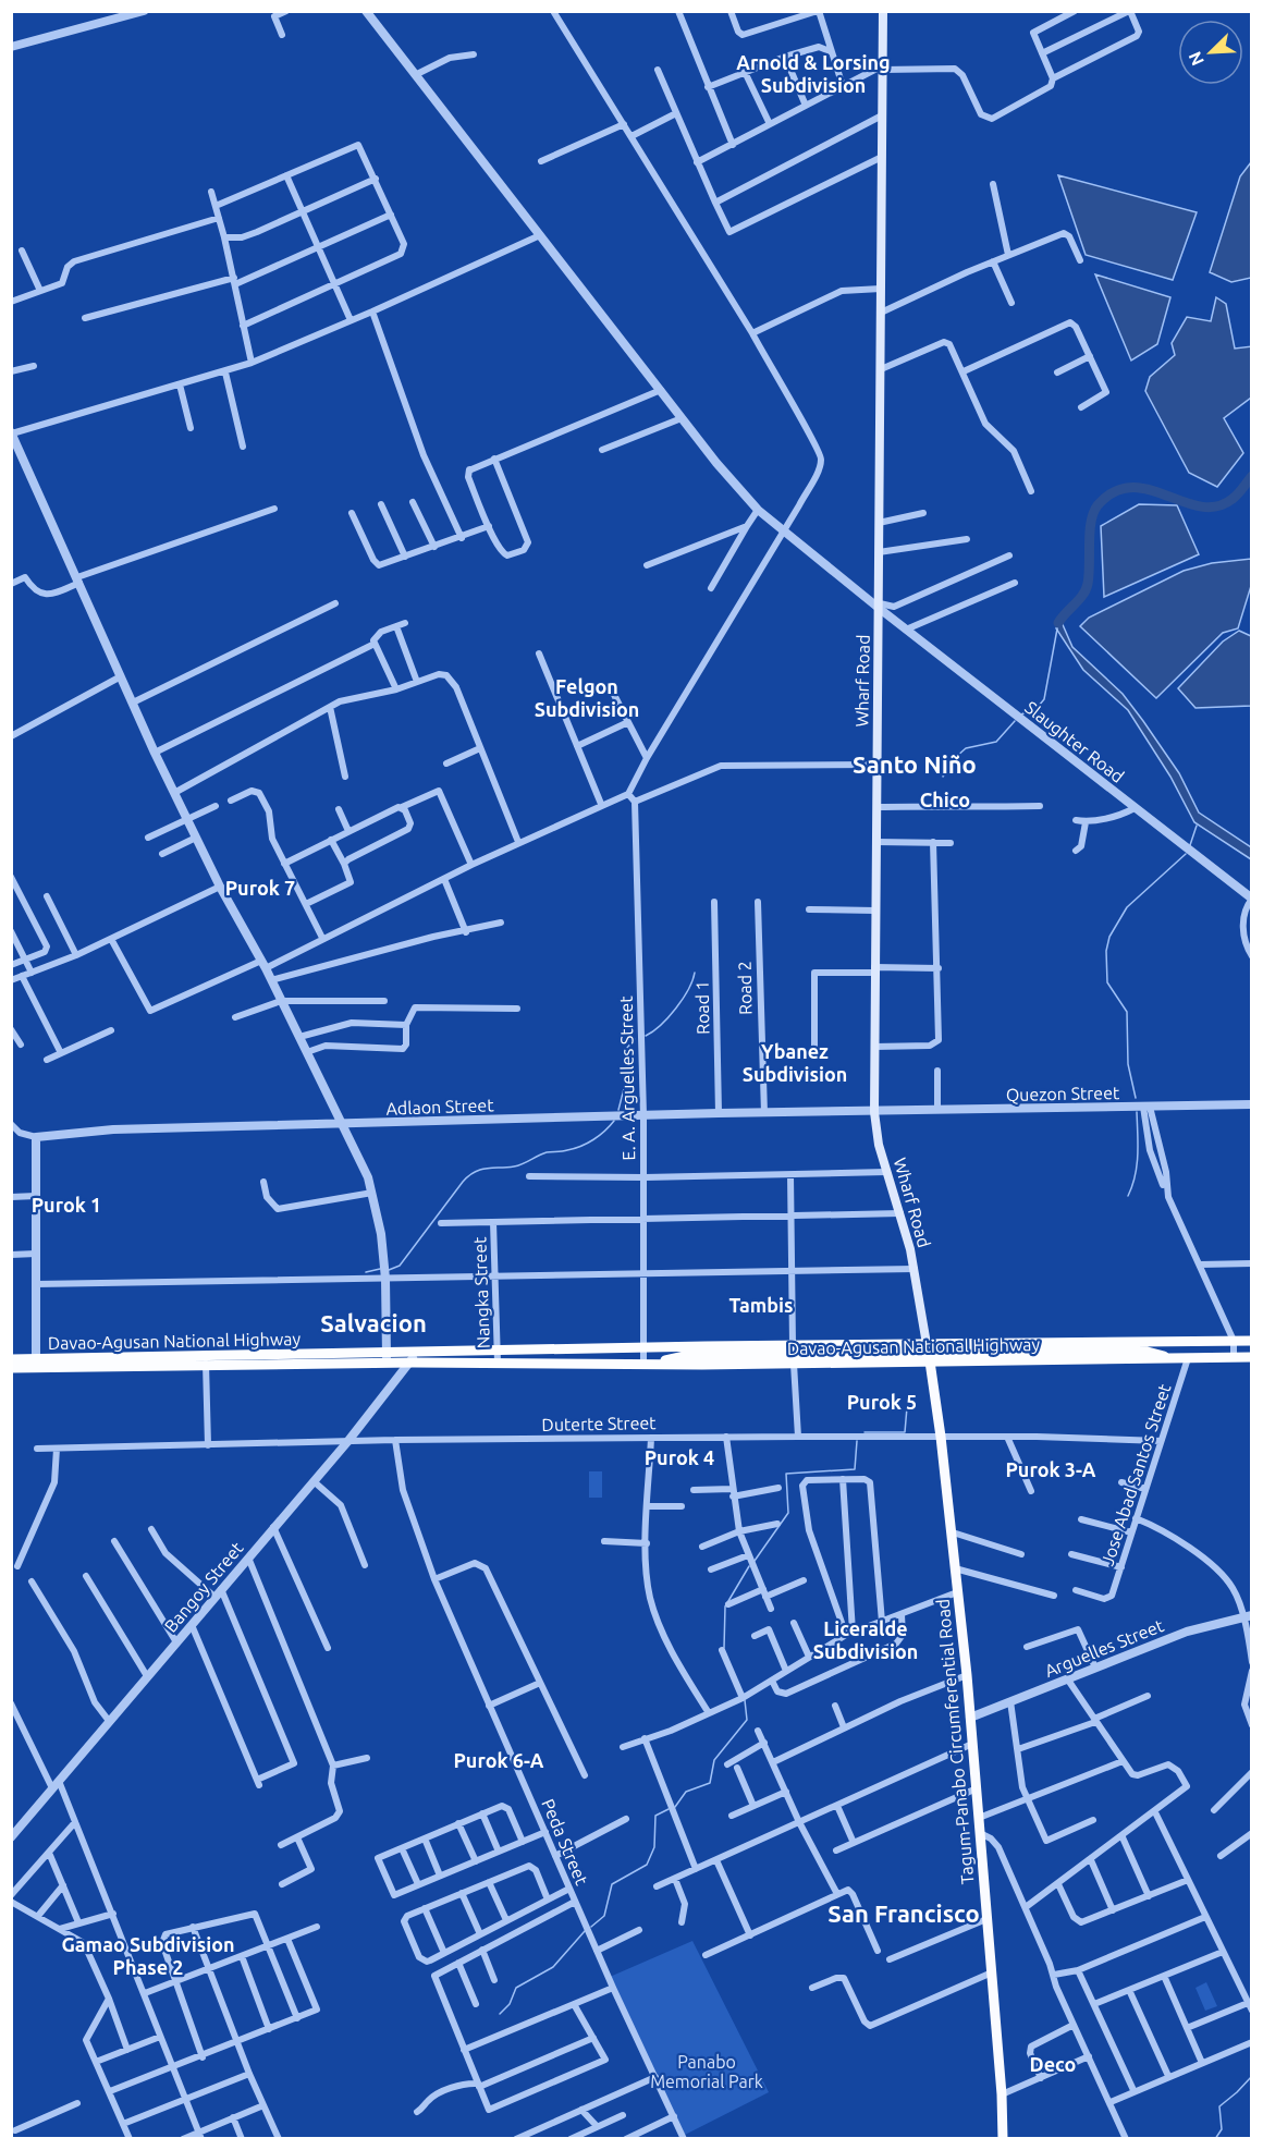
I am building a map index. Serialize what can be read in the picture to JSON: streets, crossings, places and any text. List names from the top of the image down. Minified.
{"streets":{"highway":["Davao-Agusan National Highway"],"main road":["Wharf Road","Tagum-Panabo Circumferential Road"],"street":["Slaughter Road","Road 2","Road 1","E. A. Arguelles Street","Quezon Street","Adlaon Street","Nangka Street","Duterte Street","Jose Abad Santos Street","Bangoy Street","Arguelles Street","Peda Street"]},"crossings":[["Wharf Road","Slaughter Road"],["Wharf Road","Quezon Street"],["Wharf Road","Adlaon Street"],["Wharf Road","Davao-Agusan National Highway"],["Wharf Road","Tagum-Panabo Circumferential Road"],["Road 2","Adlaon Street"],["Road 1","Adlaon Street"],["E. A. Arguelles Street","Adlaon Street"],["E. A. Arguelles Street","Davao-Agusan National Highway"],["Quezon Street","Adlaon Street"],["Nangka Street","Davao-Agusan National Highway"],["Davao-Agusan National Highway","Jose Abad Santos Street"],["Davao-Agusan National Highway","Bangoy Street"],["Davao-Agusan National Highway","Tagum-Panabo Circumferential Road"],["Duterte Street","Jose Abad Santos Street"],["Duterte Street","Bangoy Street"],["Duterte Street","Tagum-Panabo Circumferential Road"],["Duterte Street","Peda Street"],["Arguelles Street","Tagum-Panabo Circumferential Road"]],"districts":["Arnold & Lorsing Subdivision","Felgon Subdivision","Santo Niño","Chico","Purok 7","Ybanez Subdivision","Purok 1","Tambis","Salvacion","Purok 5","Purok 4","Purok 3-A","Liceralde Subdivision","Purok 6-A","San Francisco","Gamao Subdivision Phase 2","Deco"],"parks":["Panabo Memorial Park"],"north":"bottom left"}
